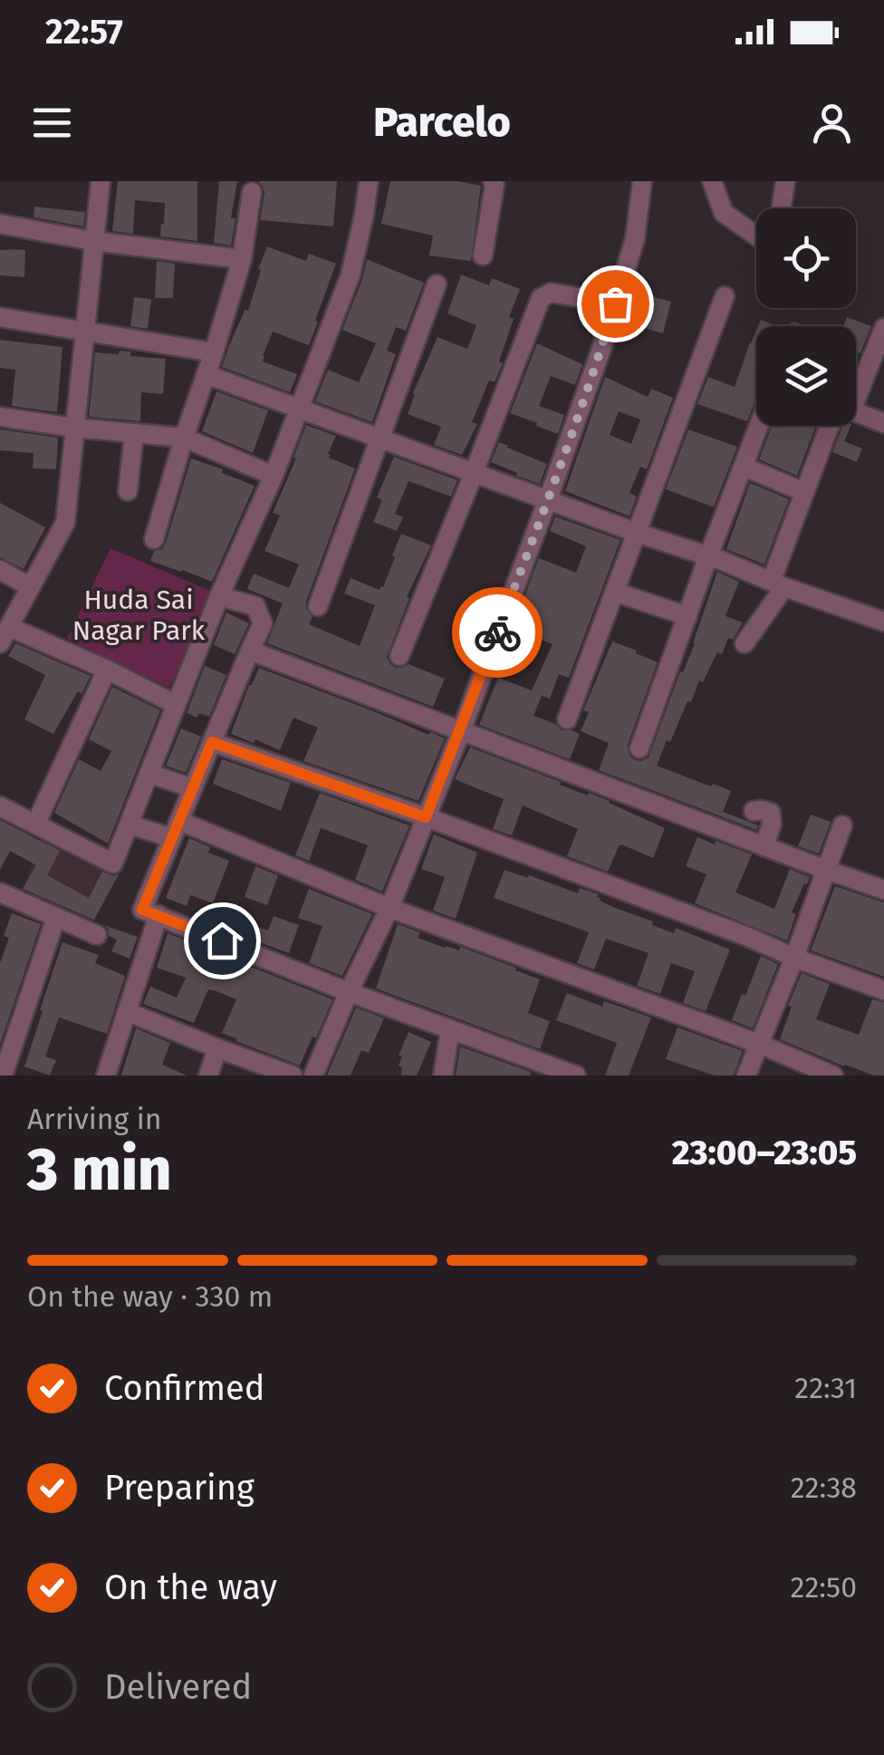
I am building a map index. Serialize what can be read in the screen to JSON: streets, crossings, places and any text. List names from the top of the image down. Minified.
{"parks":["Huda Sai Nagar Park"],"page":{"status":"22:57","header":"Parcelo","heading":["3 min","Arriving in","23:00–23:05"],"bar":"On the way · 330 m","list":[["Confirmed","22:31"],["Preparing","22:38"],["On the way","22:50"],"Delivered"]}}
